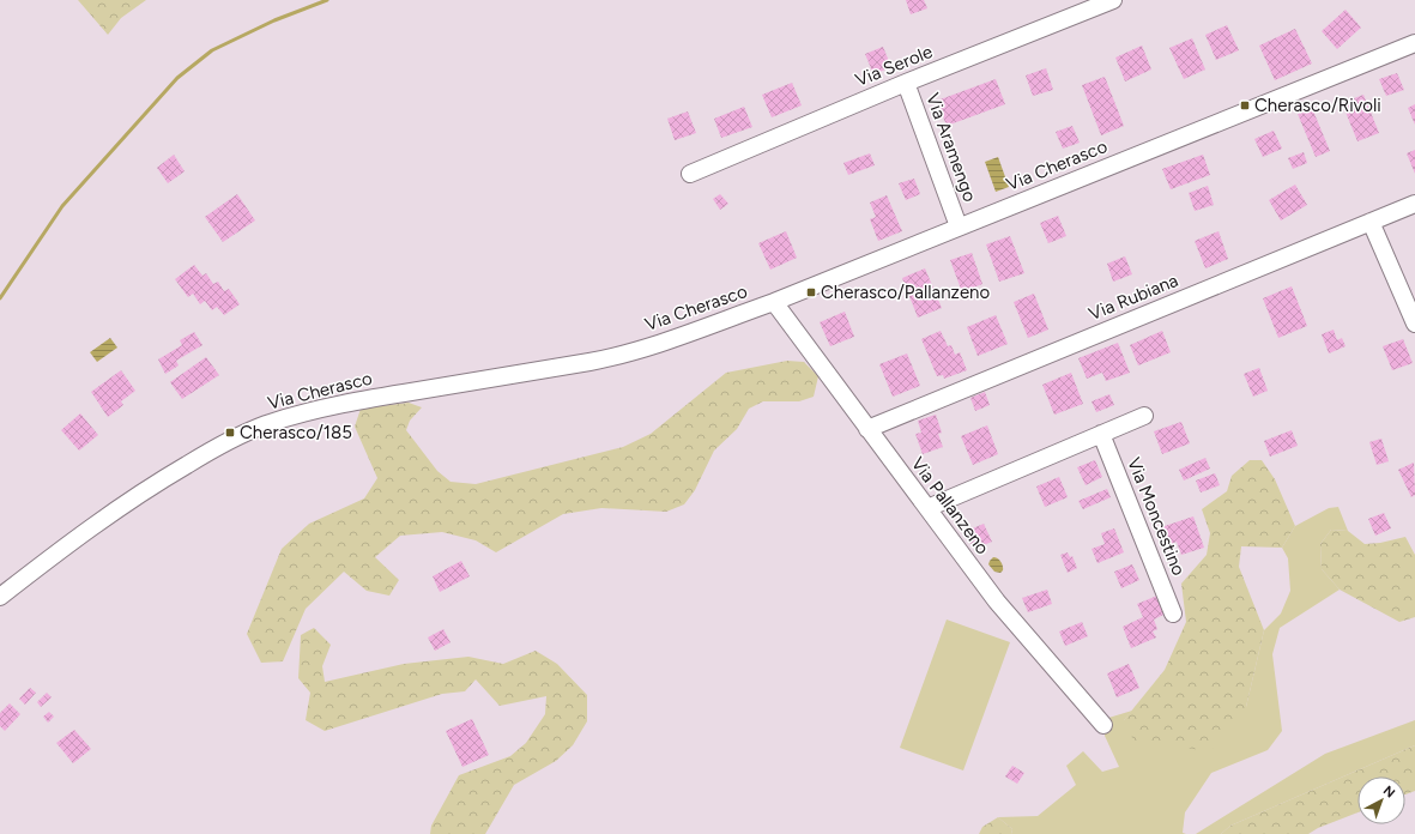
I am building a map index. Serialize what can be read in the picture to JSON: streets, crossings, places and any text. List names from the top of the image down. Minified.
{"streets":{"street":["Via Serole","Via Aramengo","Via Cherasco","Via Rubiana","Via Pallanzeno","Via Moncestino"]},"crossings":[["Via Serole","Via Aramengo"],["Via Aramengo","Via Cherasco"],["Via Cherasco","Via Pallanzeno"],["Via Rubiana","Via Pallanzeno"]],"places":{"transit":["Cherasco/Rivoli","Cherasco/Pallanzeno","Cherasco/185"]},"north":"top right"}
